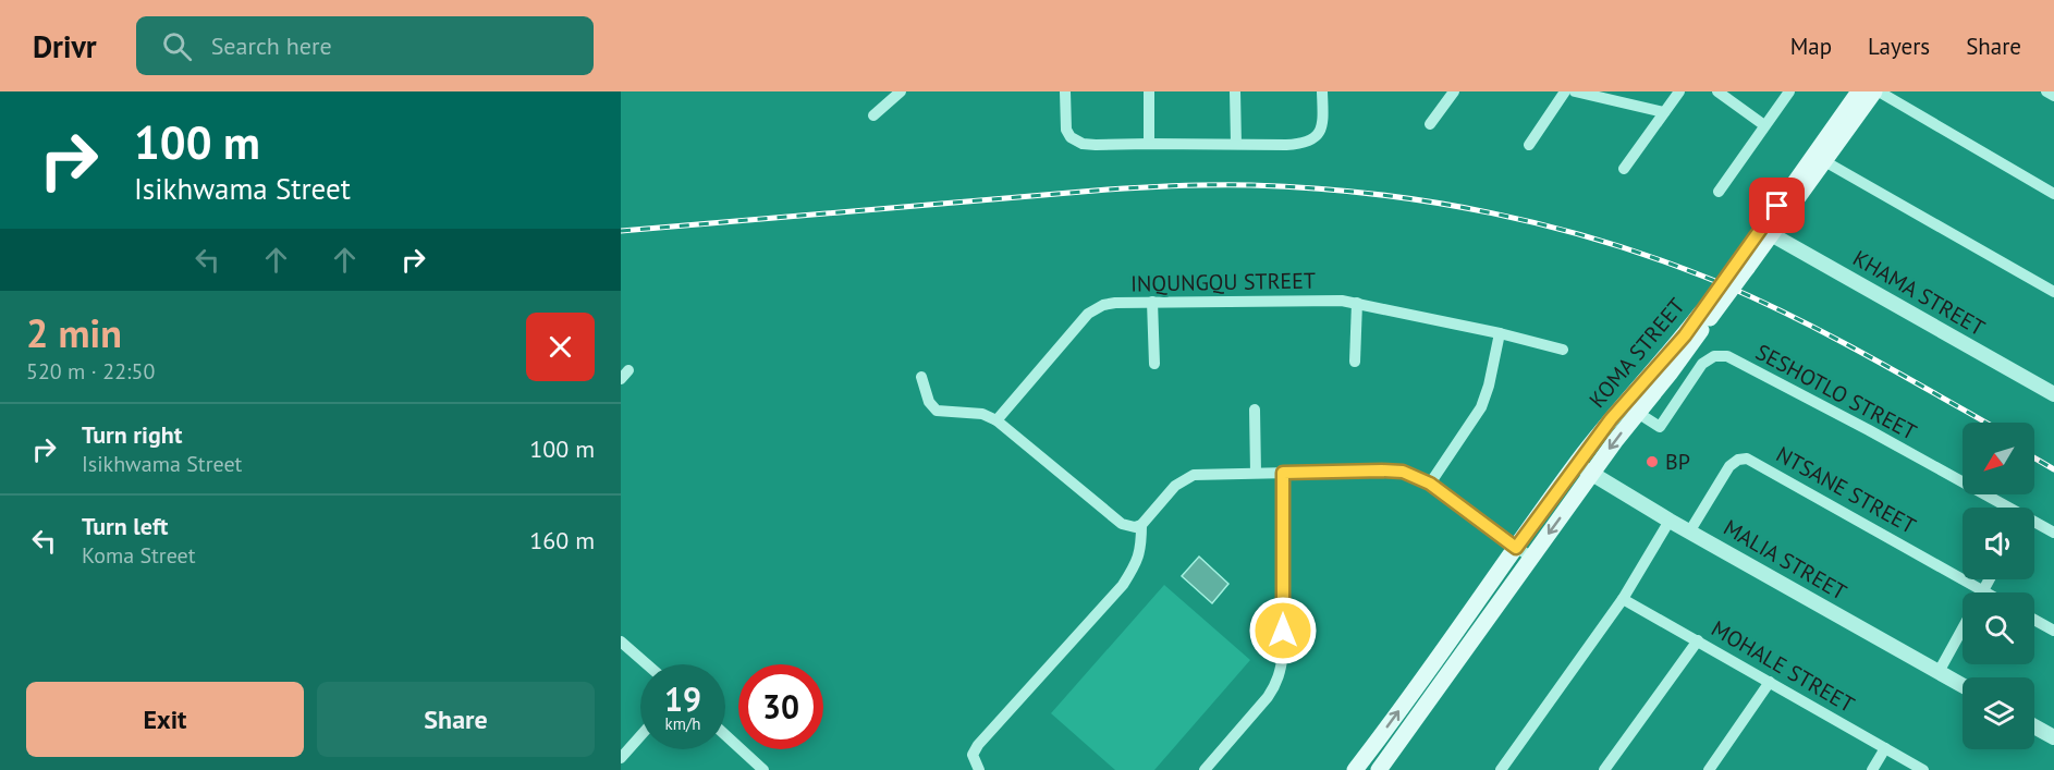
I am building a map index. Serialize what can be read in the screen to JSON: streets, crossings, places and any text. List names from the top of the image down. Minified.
{"streets":{"main road":["KOMA STREET"],"street":["INQUNGQU STREET","KHAMA STREET","SESHOTLO STREET","NTSANE STREET","MALIA STREET","MOHALE STREET"]},"crossings":[["KHAMA STREET","KOMA STREET"],["KOMA STREET","SESHOTLO STREET"],["KOMA STREET","MALIA STREET"],["NTSANE STREET","MALIA STREET"]],"places":["BP"],"north":"bottom left","page":{"header":"Drivr","search":"Search here","nav":["Map","Layers","Share"],"turn":["100 m","Isikhwama Street"],"heading":["2 min","520 m · 22:50"],"list":[{"name":"Turn right","note":"Isikhwama Street","value":"100 m"},{"name":"Turn left","note":"Koma Street","value":"160 m"}],"speed":"19 km/h","limit":"30","buttons":["Exit","Share"]}}
